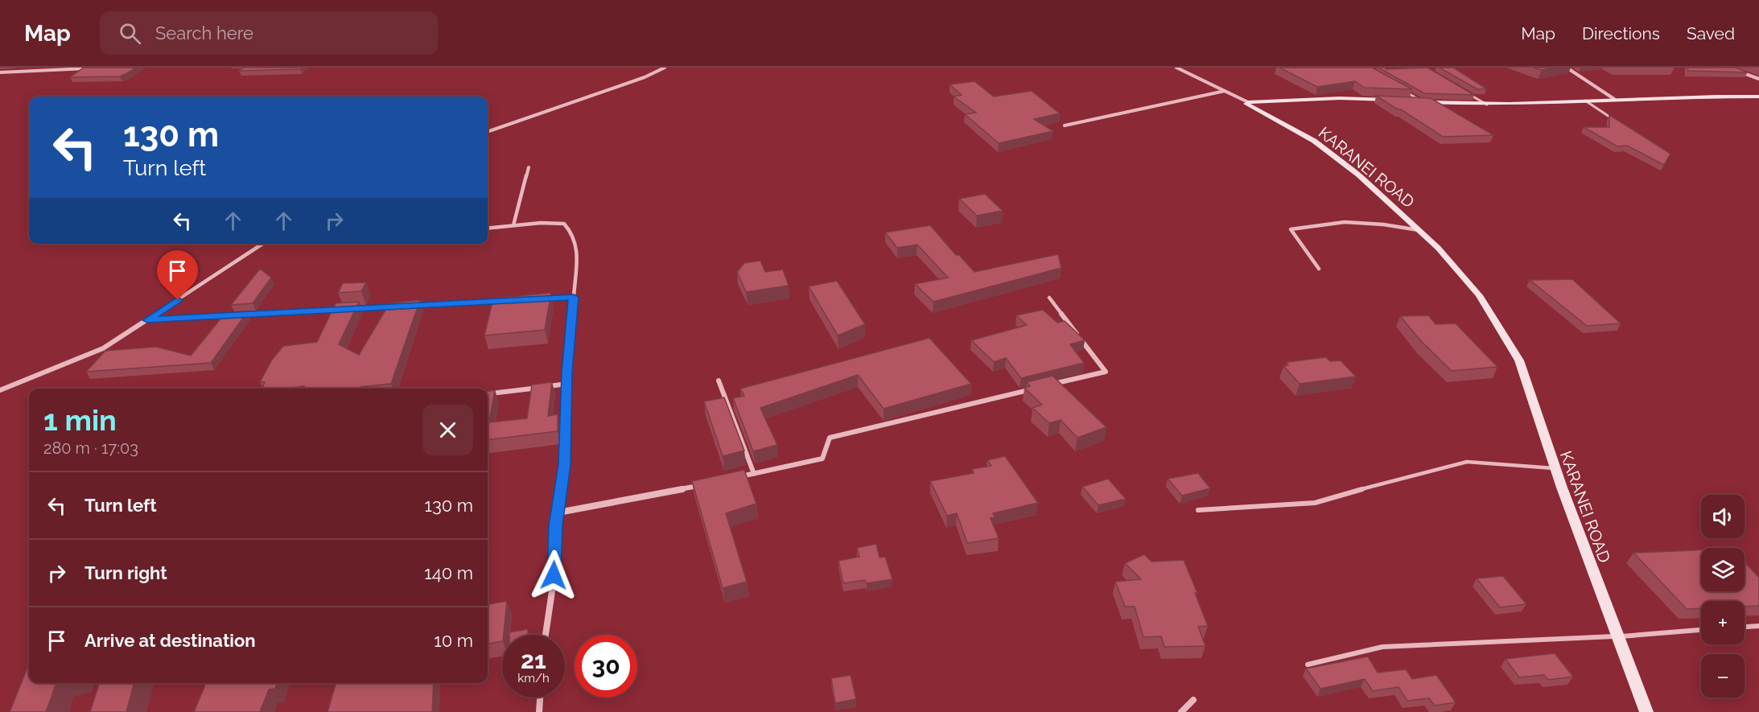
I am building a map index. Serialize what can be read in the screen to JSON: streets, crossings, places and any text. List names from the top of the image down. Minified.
{"streets":{"street":["KARANEI ROAD"]},"page":{"header":"Map","search":"Search here","nav":["Map","Directions","Saved"],"turn":["130 m","Turn left"],"heading":["1 min","280 m · 17:03"],"list":[{"name":"Turn left","value":"130 m"},{"name":"Turn right","value":"140 m"},{"name":"Arrive at destination","value":"10 m"}],"map_buttons":["+","−"],"speed":"21 km/h","limit":"30"}}
